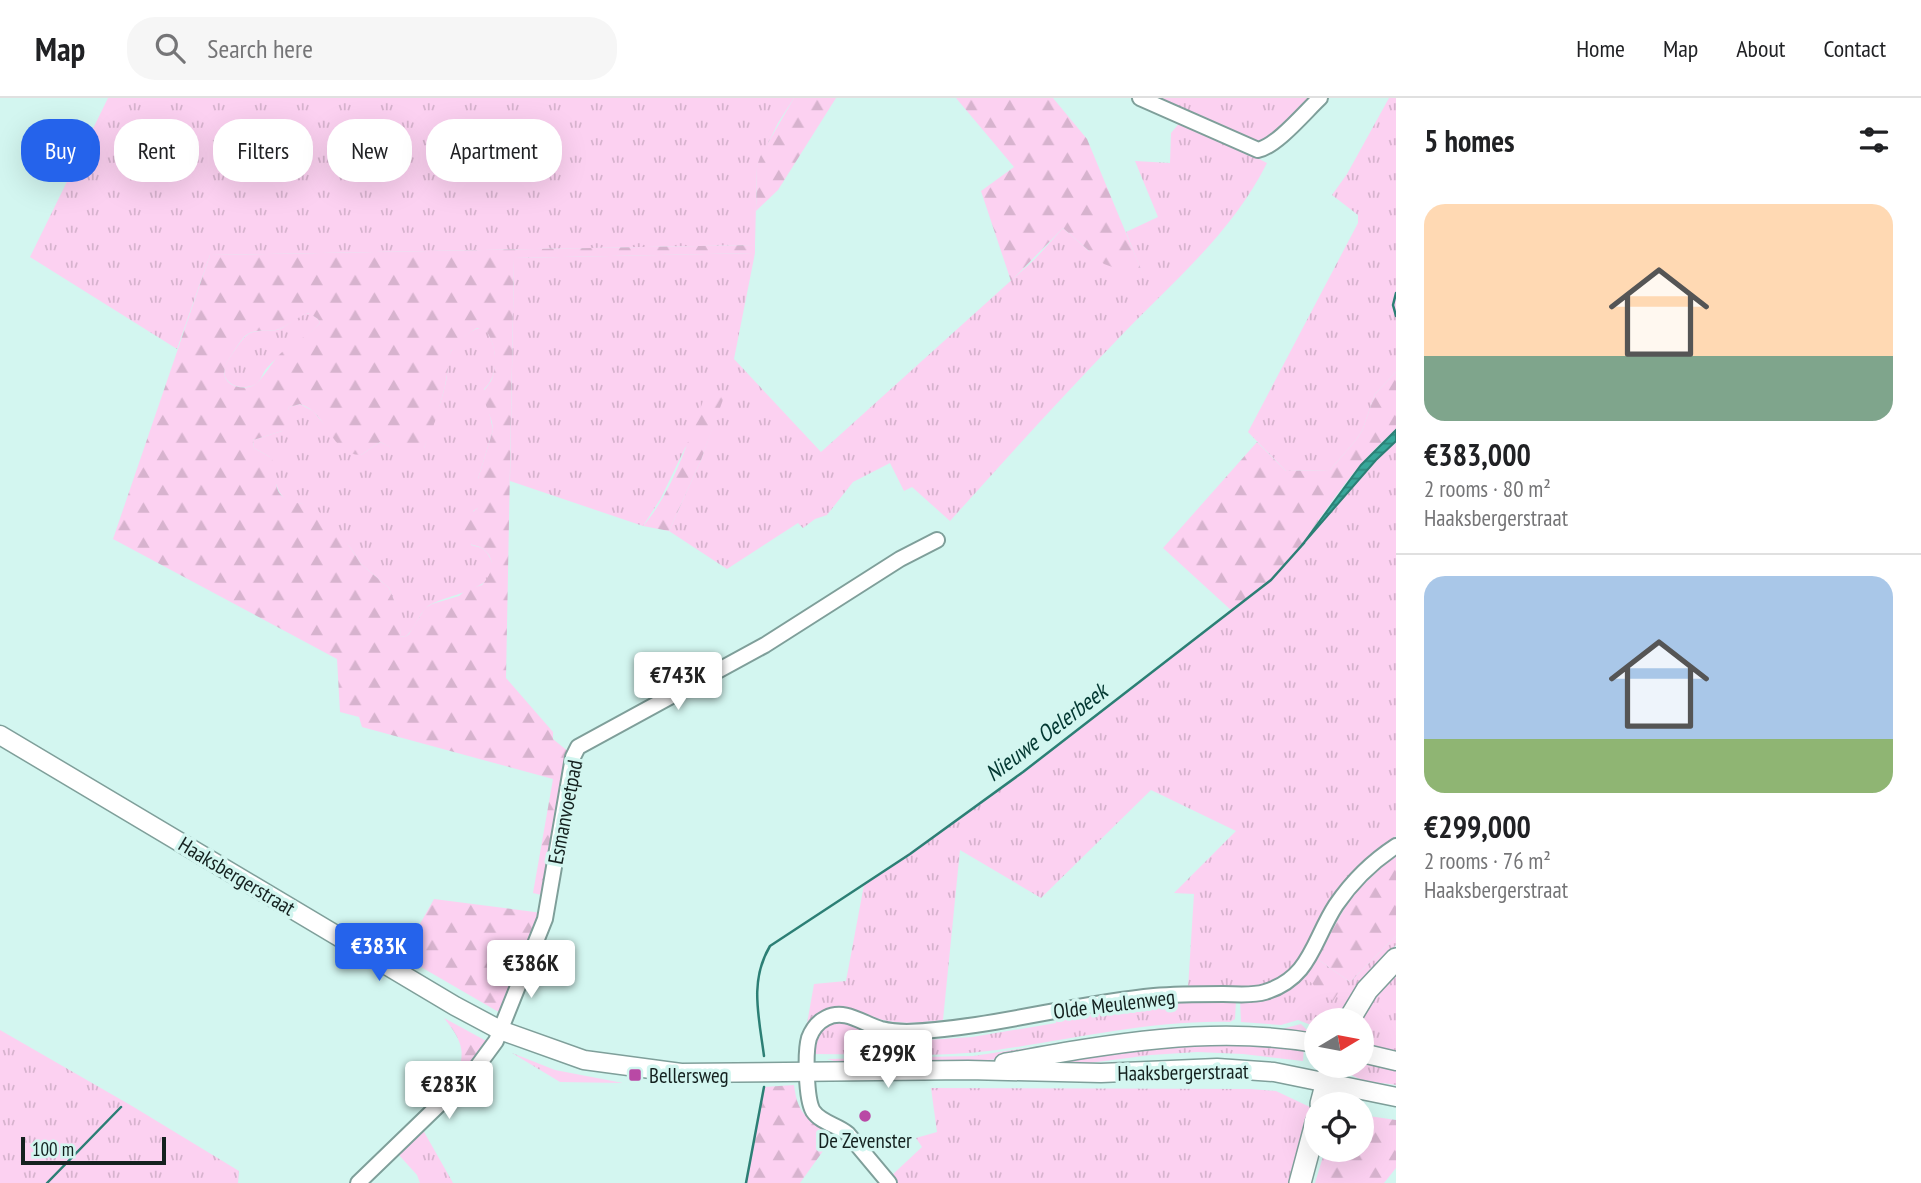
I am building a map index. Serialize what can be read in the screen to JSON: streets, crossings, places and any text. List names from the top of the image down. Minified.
{"streets":{"main road":["Haaksbergerstraat"],"street":["Esmanvoetpad","Olde Meulenweg"]},"crossings":[["Esmanvoetpad","Haaksbergerstraat"],["Haaksbergerstraat","Olde Meulenweg"]],"water":["Nieuwe Oelerbeek"],"places":{"transit":["Bellersweg"],"other":["De Zevenster"]},"scale_bar":"100 m","north":"right","page":{"header":"Map","search":"Search here","nav":["Home","Map","About","Contact"],"heading":"5 homes","chip":["Buy","Rent","Filters","New","Apartment"],"list":[{"name":"€383,000","note":"2 rooms · 80 m² · Haaksbergerstraat"},{"name":"€299,000","note":"2 rooms · 76 m² · Haaksbergerstraat"}],"price":["€743K","€383K","€386K","€299K","€283K"],"scale":"100 m"}}
